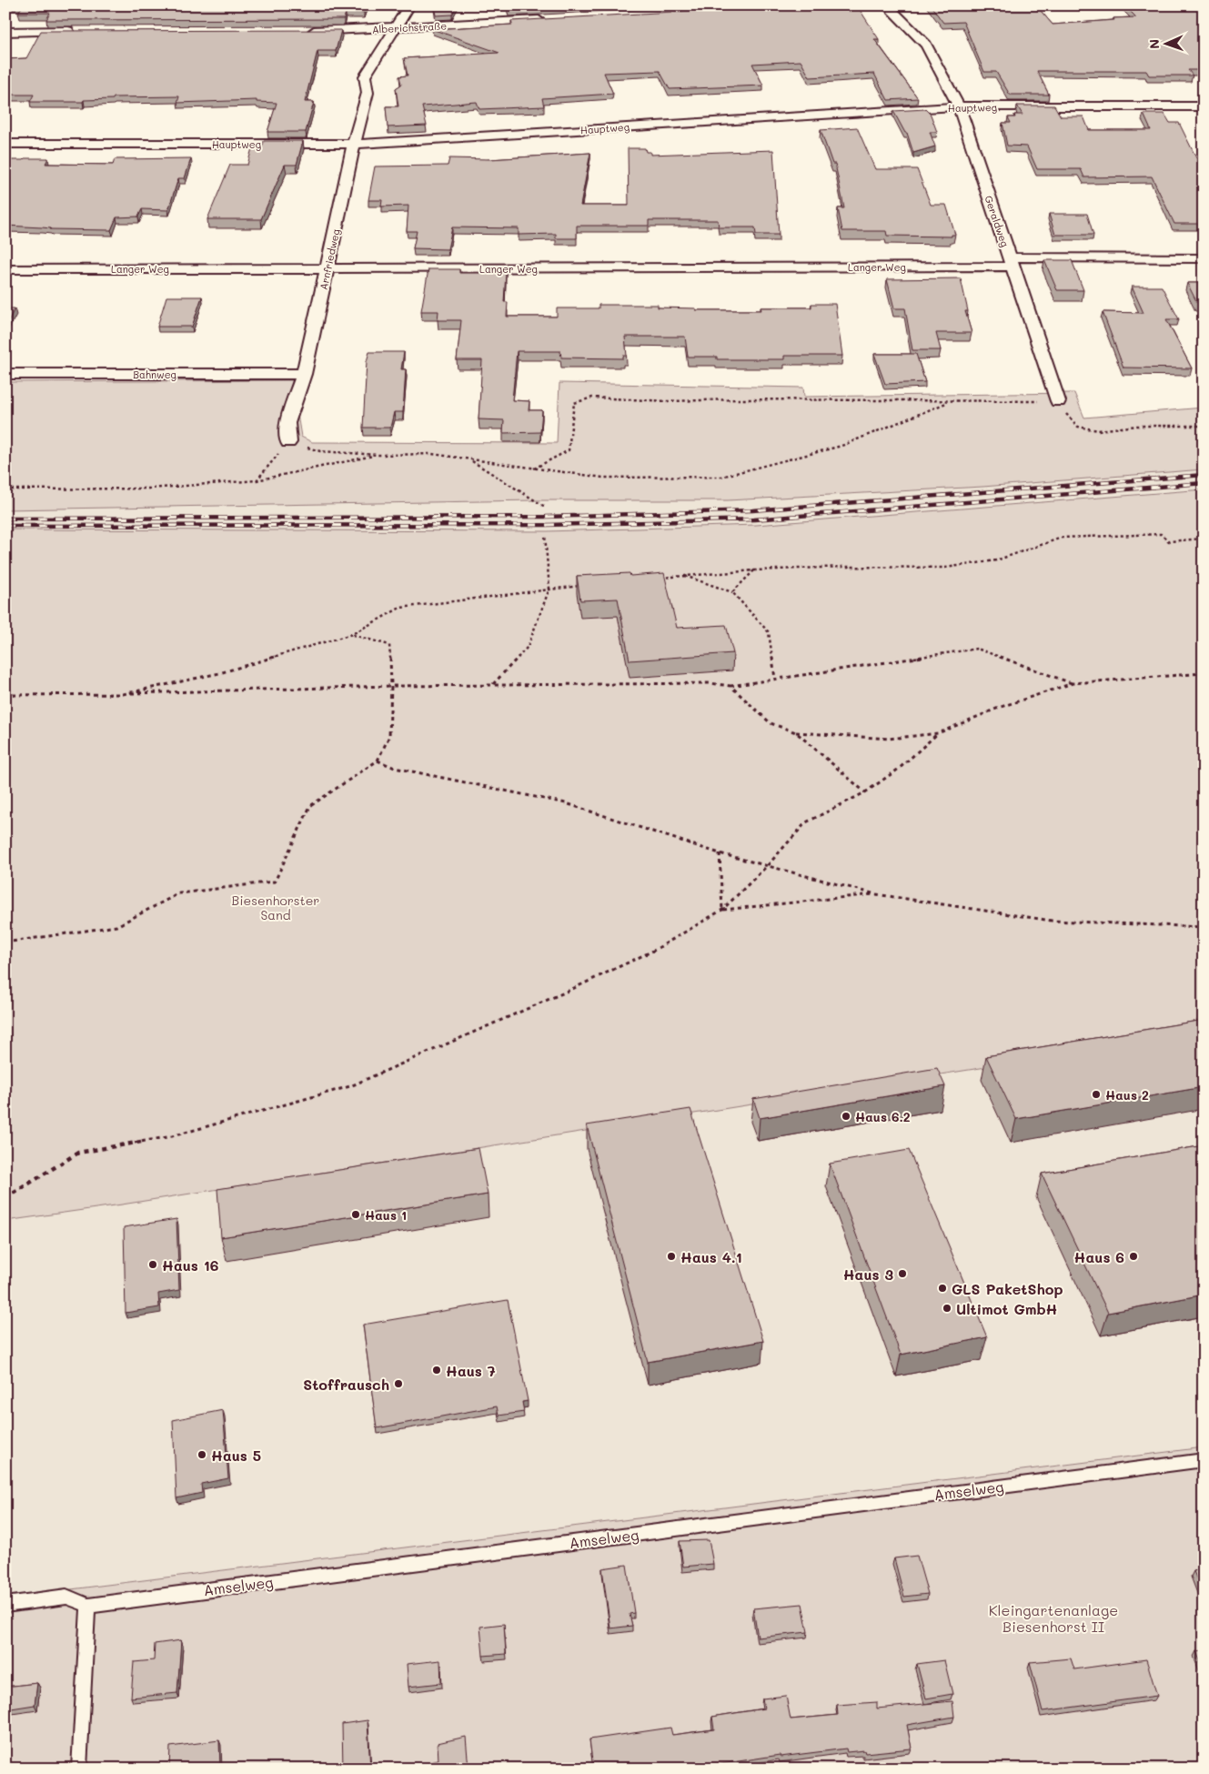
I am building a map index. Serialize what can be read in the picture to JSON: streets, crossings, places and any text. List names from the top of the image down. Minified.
{"streets":{"street":["Alberichstraße","Hauptweg","Geraldweg","Arnfriedweg","Langer Weg","Bahnweg"],"lane":["Amselweg"]},"crossings":[["Alberichstraße","Arnfriedweg"],["Hauptweg","Geraldweg"],["Hauptweg","Arnfriedweg"],["Geraldweg","Langer Weg"],["Arnfriedweg","Langer Weg"],["Arnfriedweg","Bahnweg"]],"parks":["Biesenhorster Sand","Kleingartenanlage Biesenhorst II"],"places":["Haus 2","Haus 6.2","Haus 1","Haus 4.1","Haus 6","Haus 16","Haus 3","GLS PaketShop","Ultimot GmbH","Haus 7","Stoffrausch","Haus 5"],"north":"left"}
